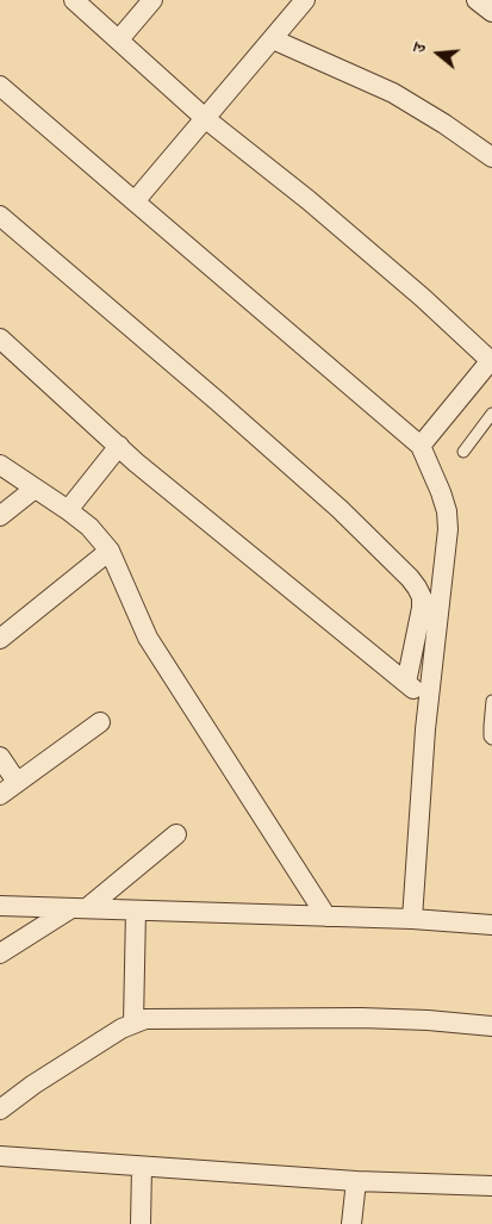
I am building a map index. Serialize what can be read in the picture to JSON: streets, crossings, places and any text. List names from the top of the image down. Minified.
{"north":"left"}
